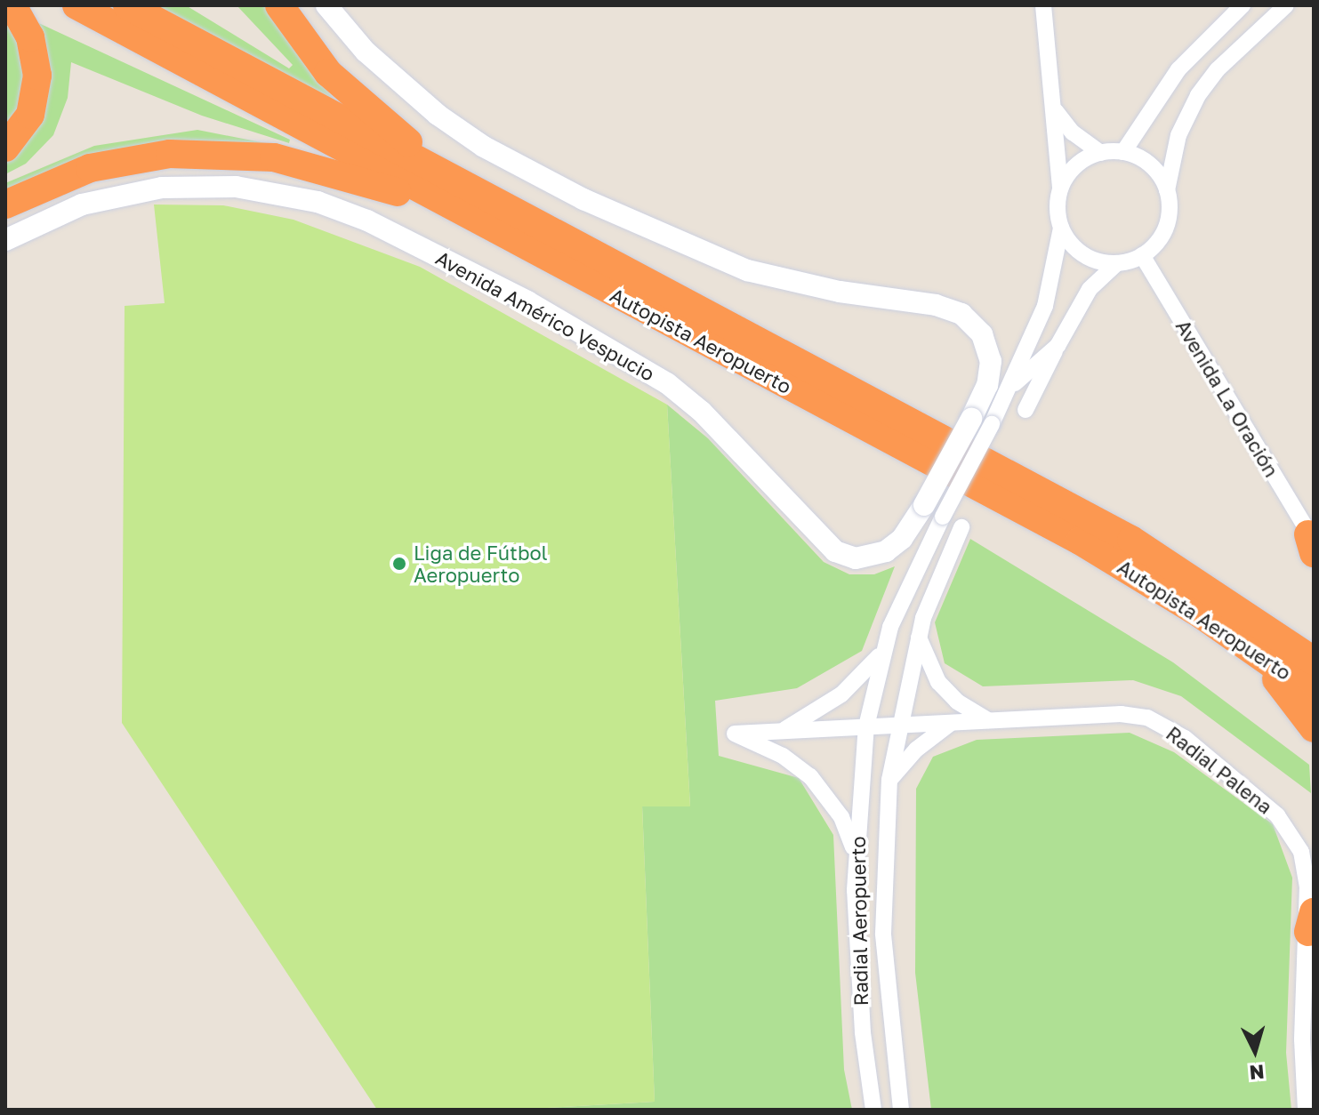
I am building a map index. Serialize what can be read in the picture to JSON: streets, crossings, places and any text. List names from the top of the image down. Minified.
{"streets":{"highway":["Autopista Aeropuerto"],"street":["Avenida Américo Vespucio","Avenida La Oración","Radial Palena","Radial Aeropuerto"]},"crossings":[["Avenida Américo Vespucio","Radial Aeropuerto"],["Radial Palena","Radial Aeropuerto"]],"places":["Liga de Fútbol Aeropuerto"],"north":"bottom"}
